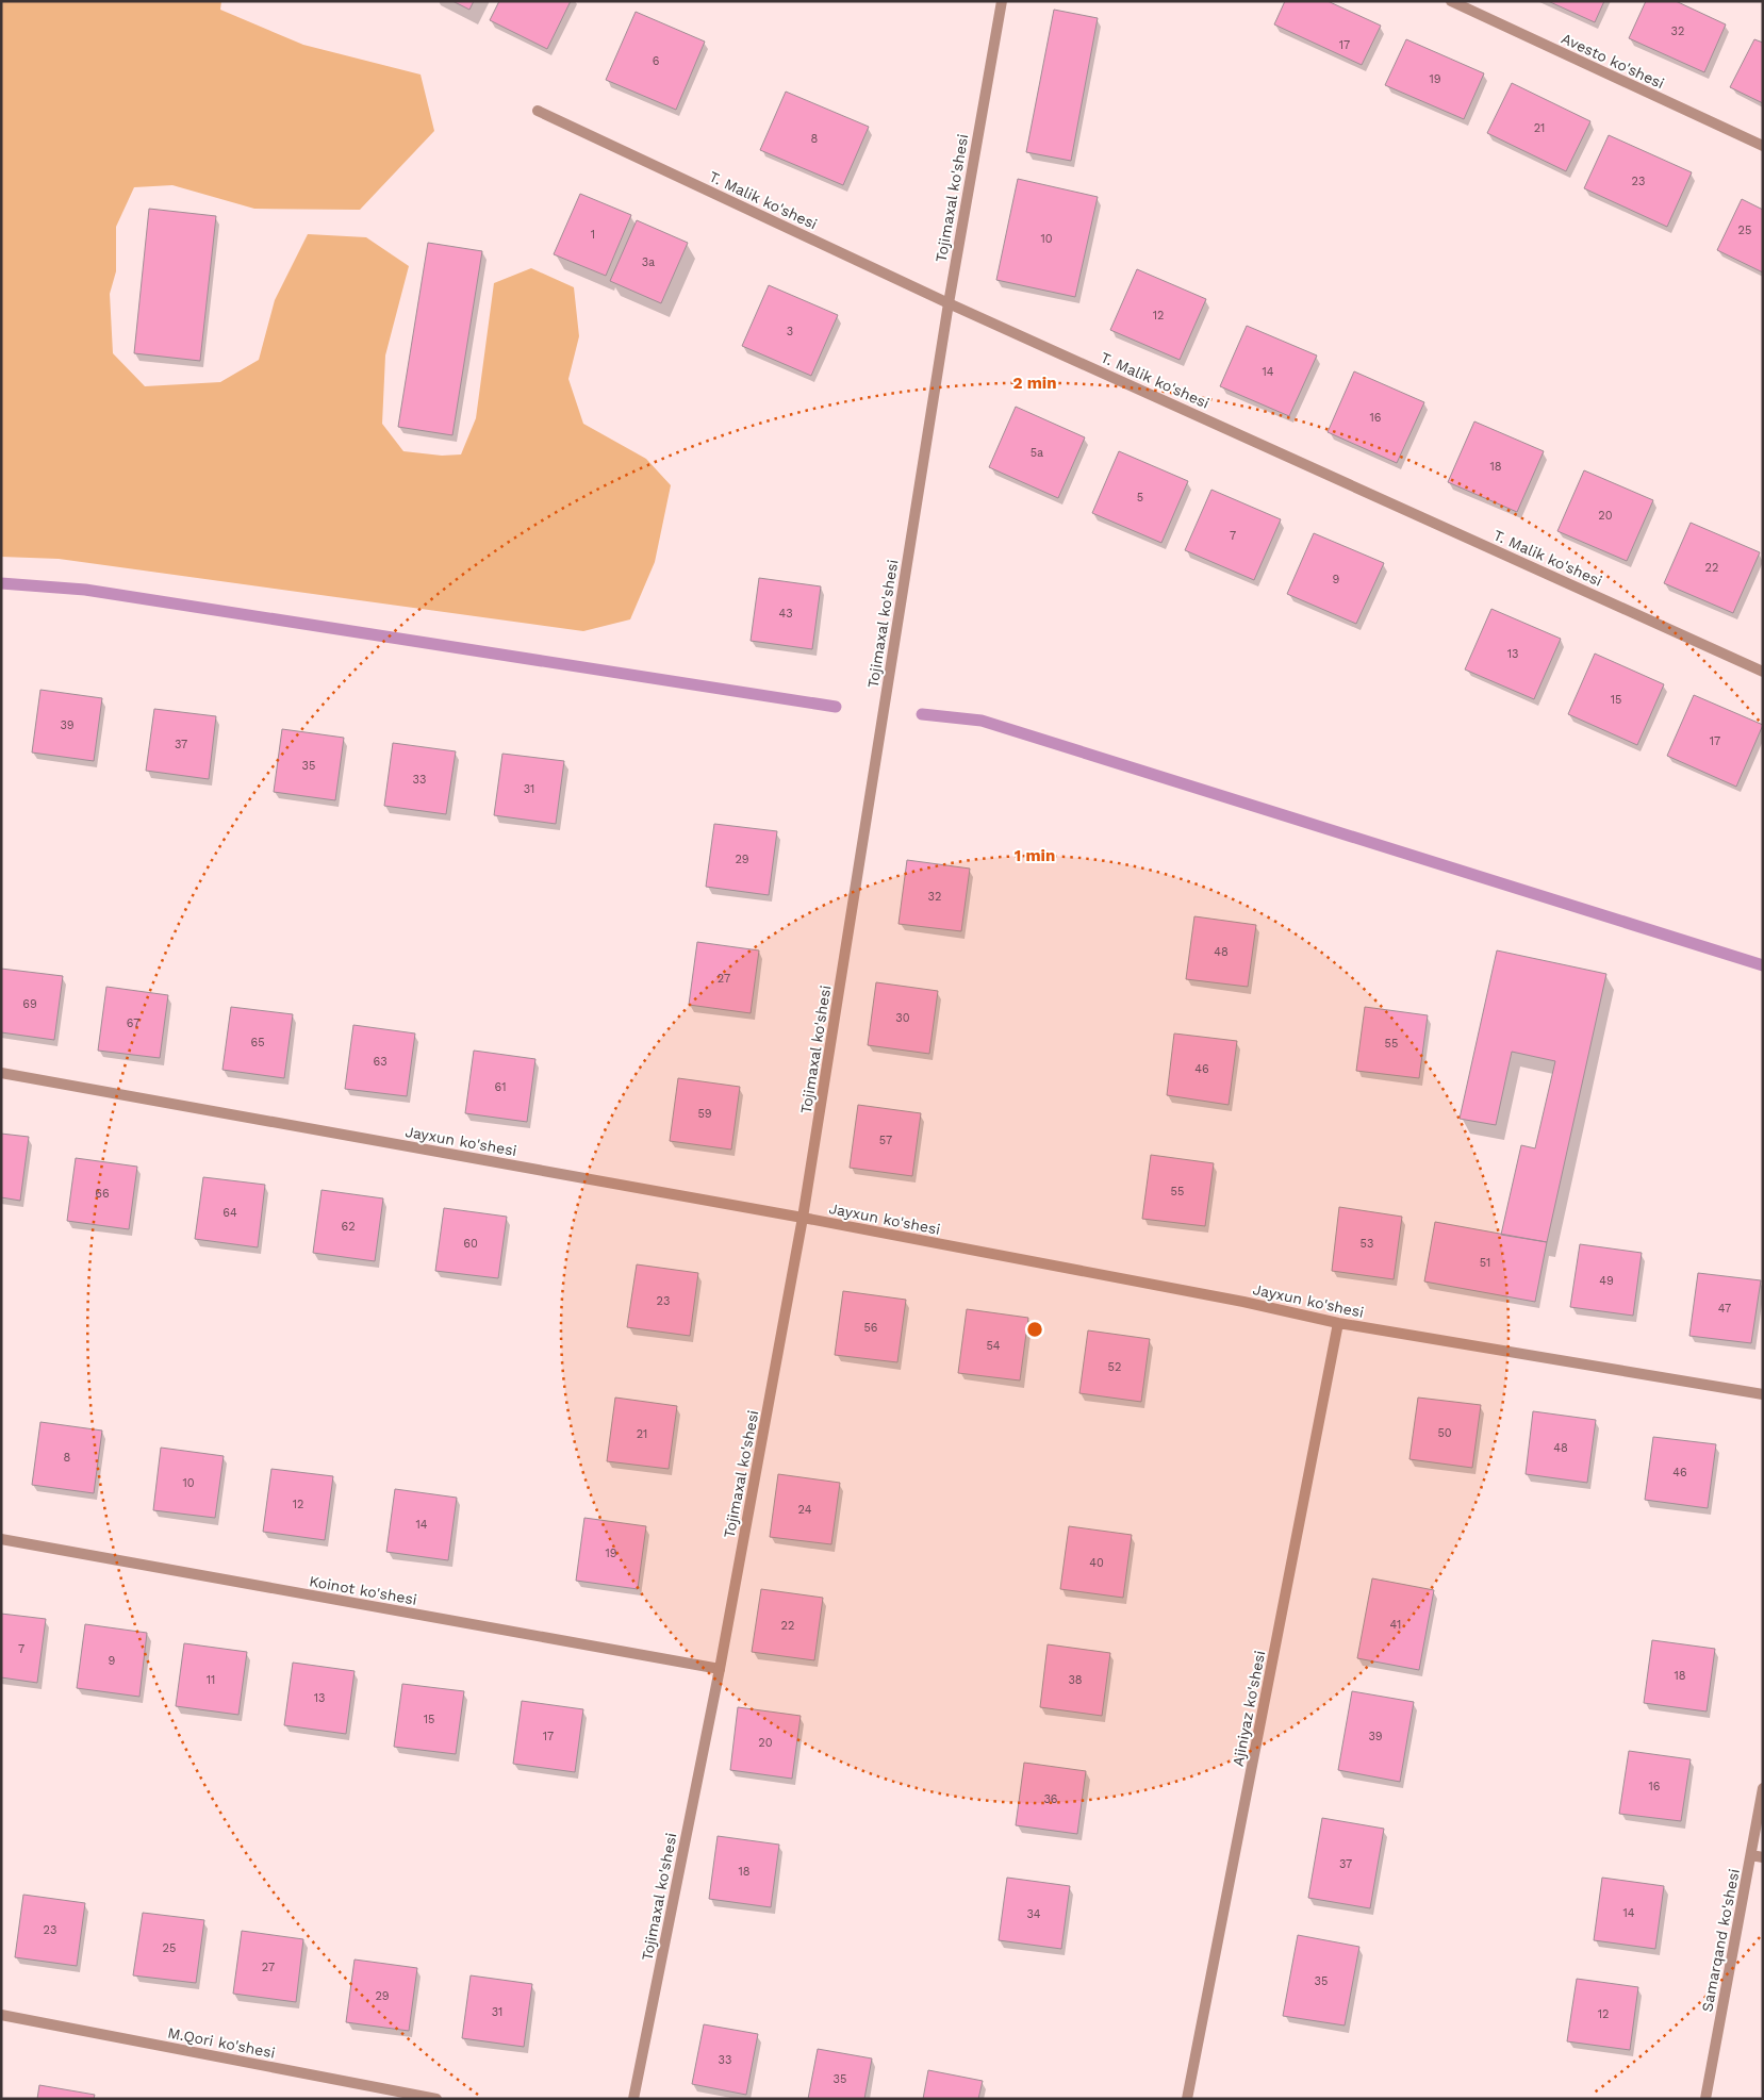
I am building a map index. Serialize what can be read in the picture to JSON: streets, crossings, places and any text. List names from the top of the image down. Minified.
{"streets":{"street":["Avesto ko'shesi","Tojimaxal ko'shesi","T. Malik ko'shesi","Jayxun ko'shesi","Koinot ko'shesi","Ajiniyaz ko'shesi","Samarqand ko'shesi","M.Qori ko'shesi"]},"crossings":[["Tojimaxal ko'shesi","T. Malik ko'shesi"],["Tojimaxal ko'shesi","Jayxun ko'shesi"],["Tojimaxal ko'shesi","Koinot ko'shesi"],["Jayxun ko'shesi","Ajiniyaz ko'shesi"]],"house_numbers":["32","17","6","19","21","8","23","25","1","10","3a","12","3","14","16","5a","18","5","20","7","22","9","43","13","15","39","17","37","35","33","31","29","32","48","27","69","30","67","65","55","63","46","61","59","57","55","66","64","62","60","53","51","49","23","47","56","54","52","50","21","48","8","46","10","12","24","14","19","40","41","22","7","9","18","11","38","13","15","17","39","20","16","36","37","18","14","34","23","25","27","35","29","31","12","33","35"],"rings":["2 min","1 min"]}
